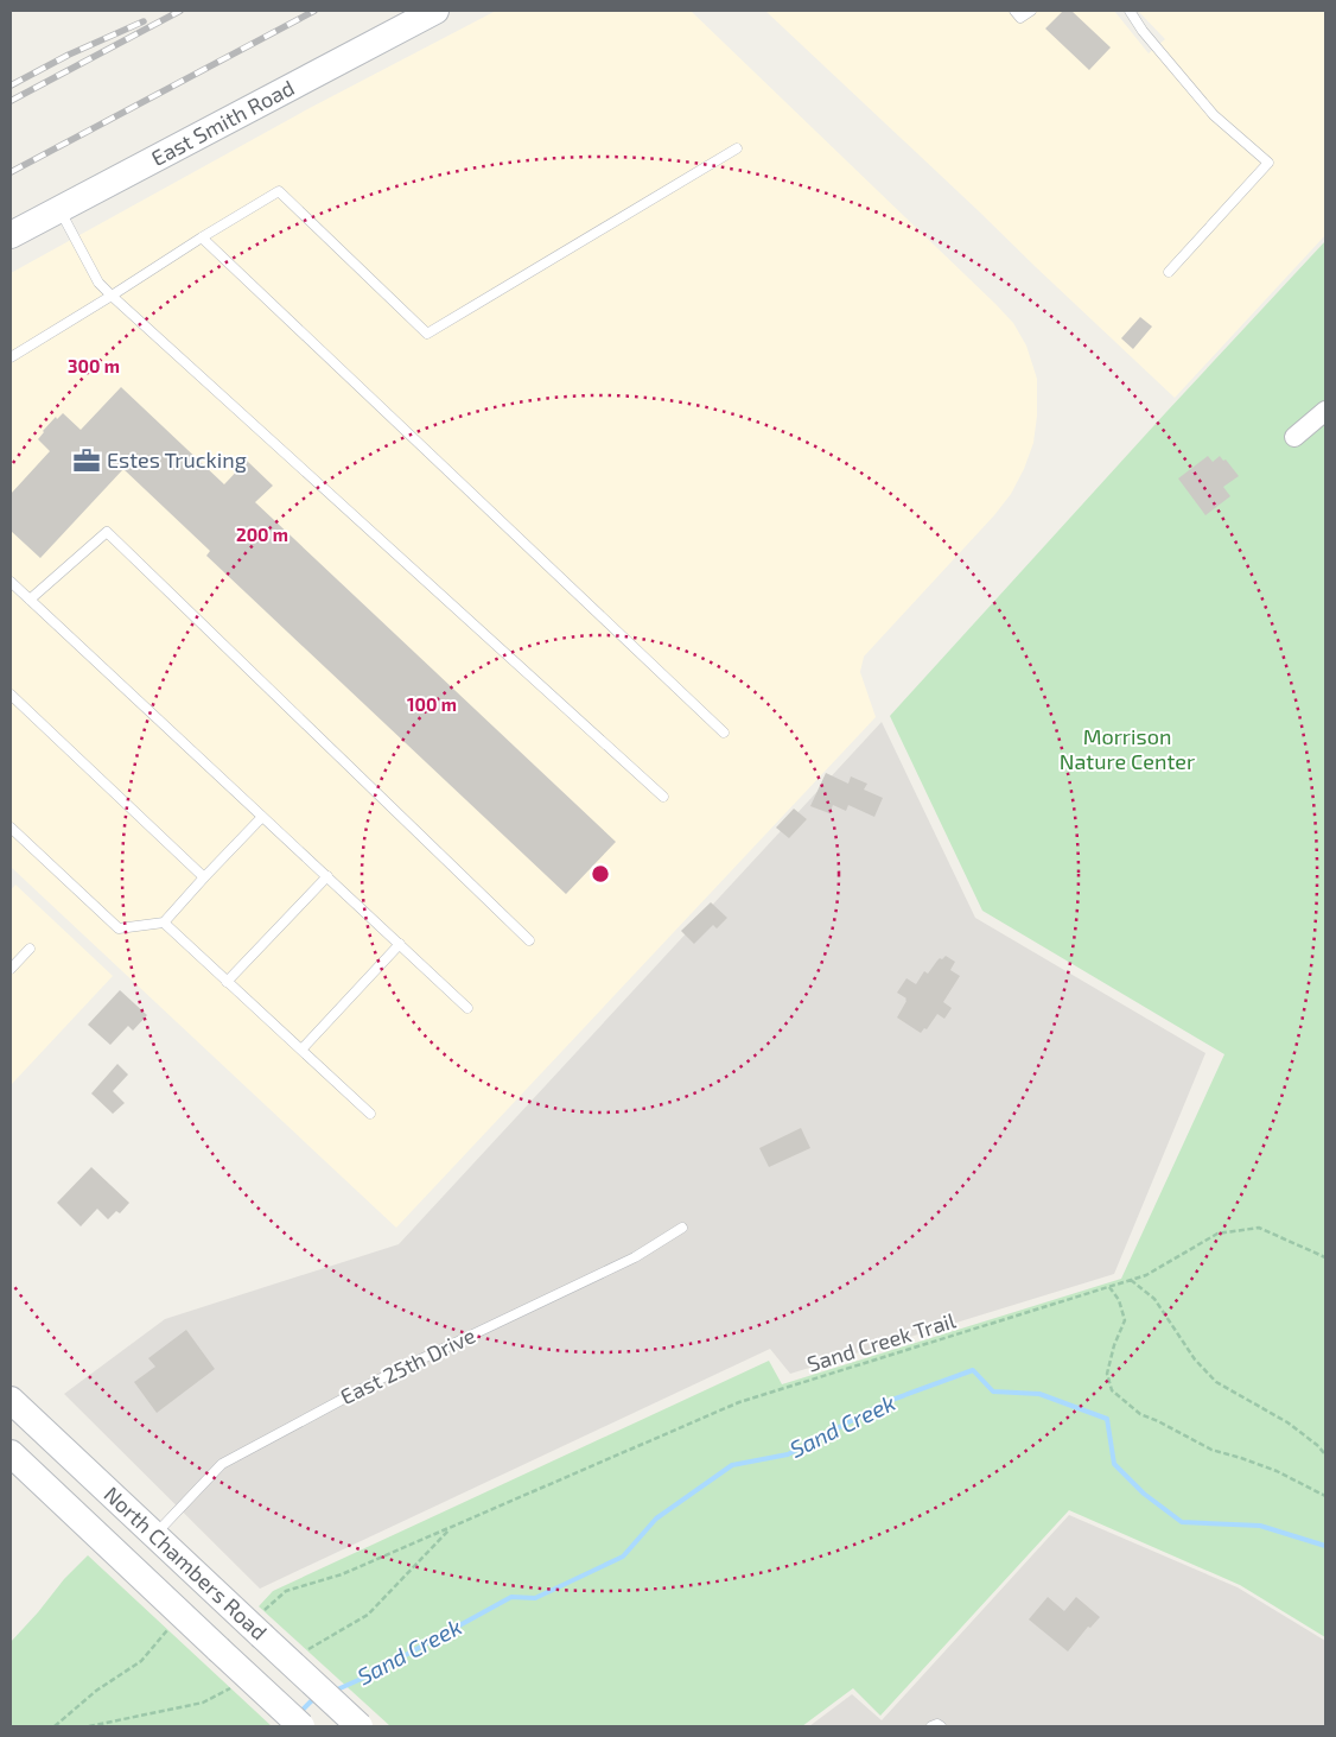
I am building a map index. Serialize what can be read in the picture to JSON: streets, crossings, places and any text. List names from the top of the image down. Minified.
{"streets":{"main road":["East Smith Road","North Chambers Road"],"lane":["East 25th Drive"],"path":["Sand Creek Trail"]},"crossings":[["Sand Creek Trail","North Chambers Road"],["East 25th Drive","North Chambers Road"]],"water":["Sand Creek"],"parks":["Morrison Nature Center"],"places":{"office":["Estes Trucking"]},"rings":["300 m","200 m","100 m"]}
